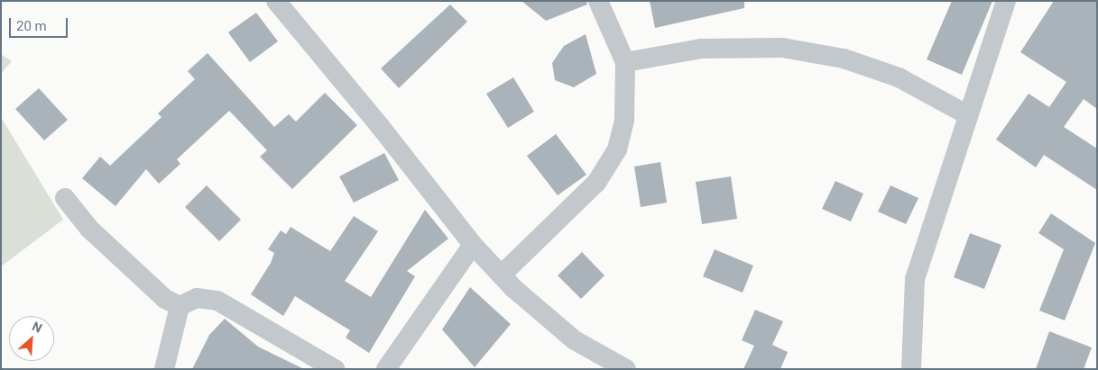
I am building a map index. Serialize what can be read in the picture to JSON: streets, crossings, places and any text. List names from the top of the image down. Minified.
{"scale_bar":"20 m","north":"top right"}
